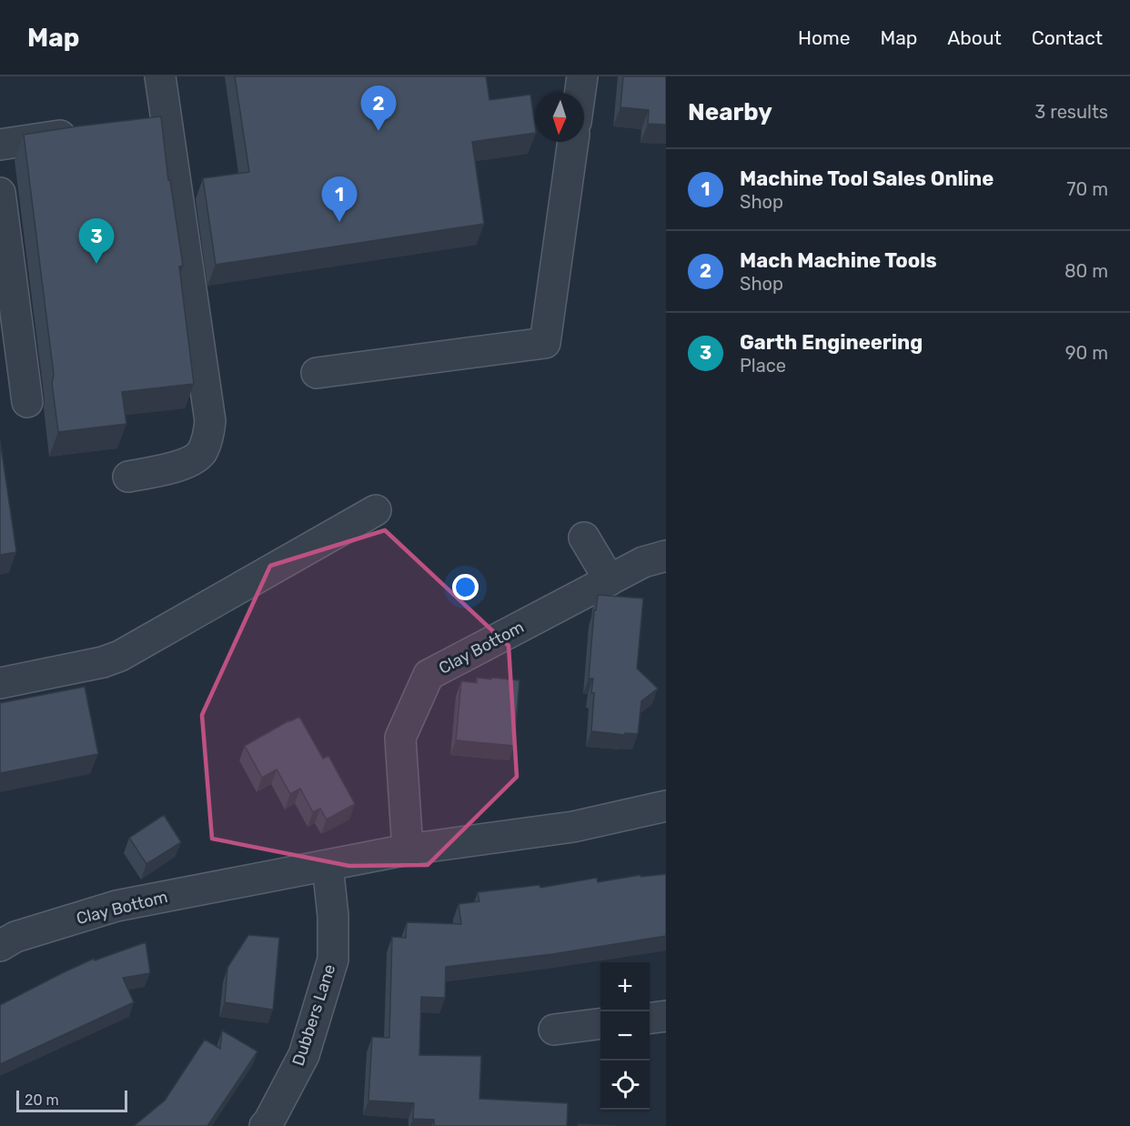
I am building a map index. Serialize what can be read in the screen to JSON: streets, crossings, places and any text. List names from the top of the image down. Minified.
{"streets":{"street":["Clay Bottom","Dubbers Lane"]},"crossings":[["Clay Bottom","Dubbers Lane"]],"scale_bar":"20 m","north":"bottom","page":{"header":"Map","nav":["Home","Map","About","Contact"],"heading":["Nearby","3 results"],"pins":["2","1","3"],"list":[{"mark":"1","name":"Machine Tool Sales Online","note":"Shop","value":"70 m"},{"mark":"2","name":"Mach Machine Tools","note":"Shop","value":"80 m"},{"mark":"3","name":"Garth Engineering","note":"Place","value":"90 m"}],"map_buttons":["+","−"],"scale":"20 m"}}
